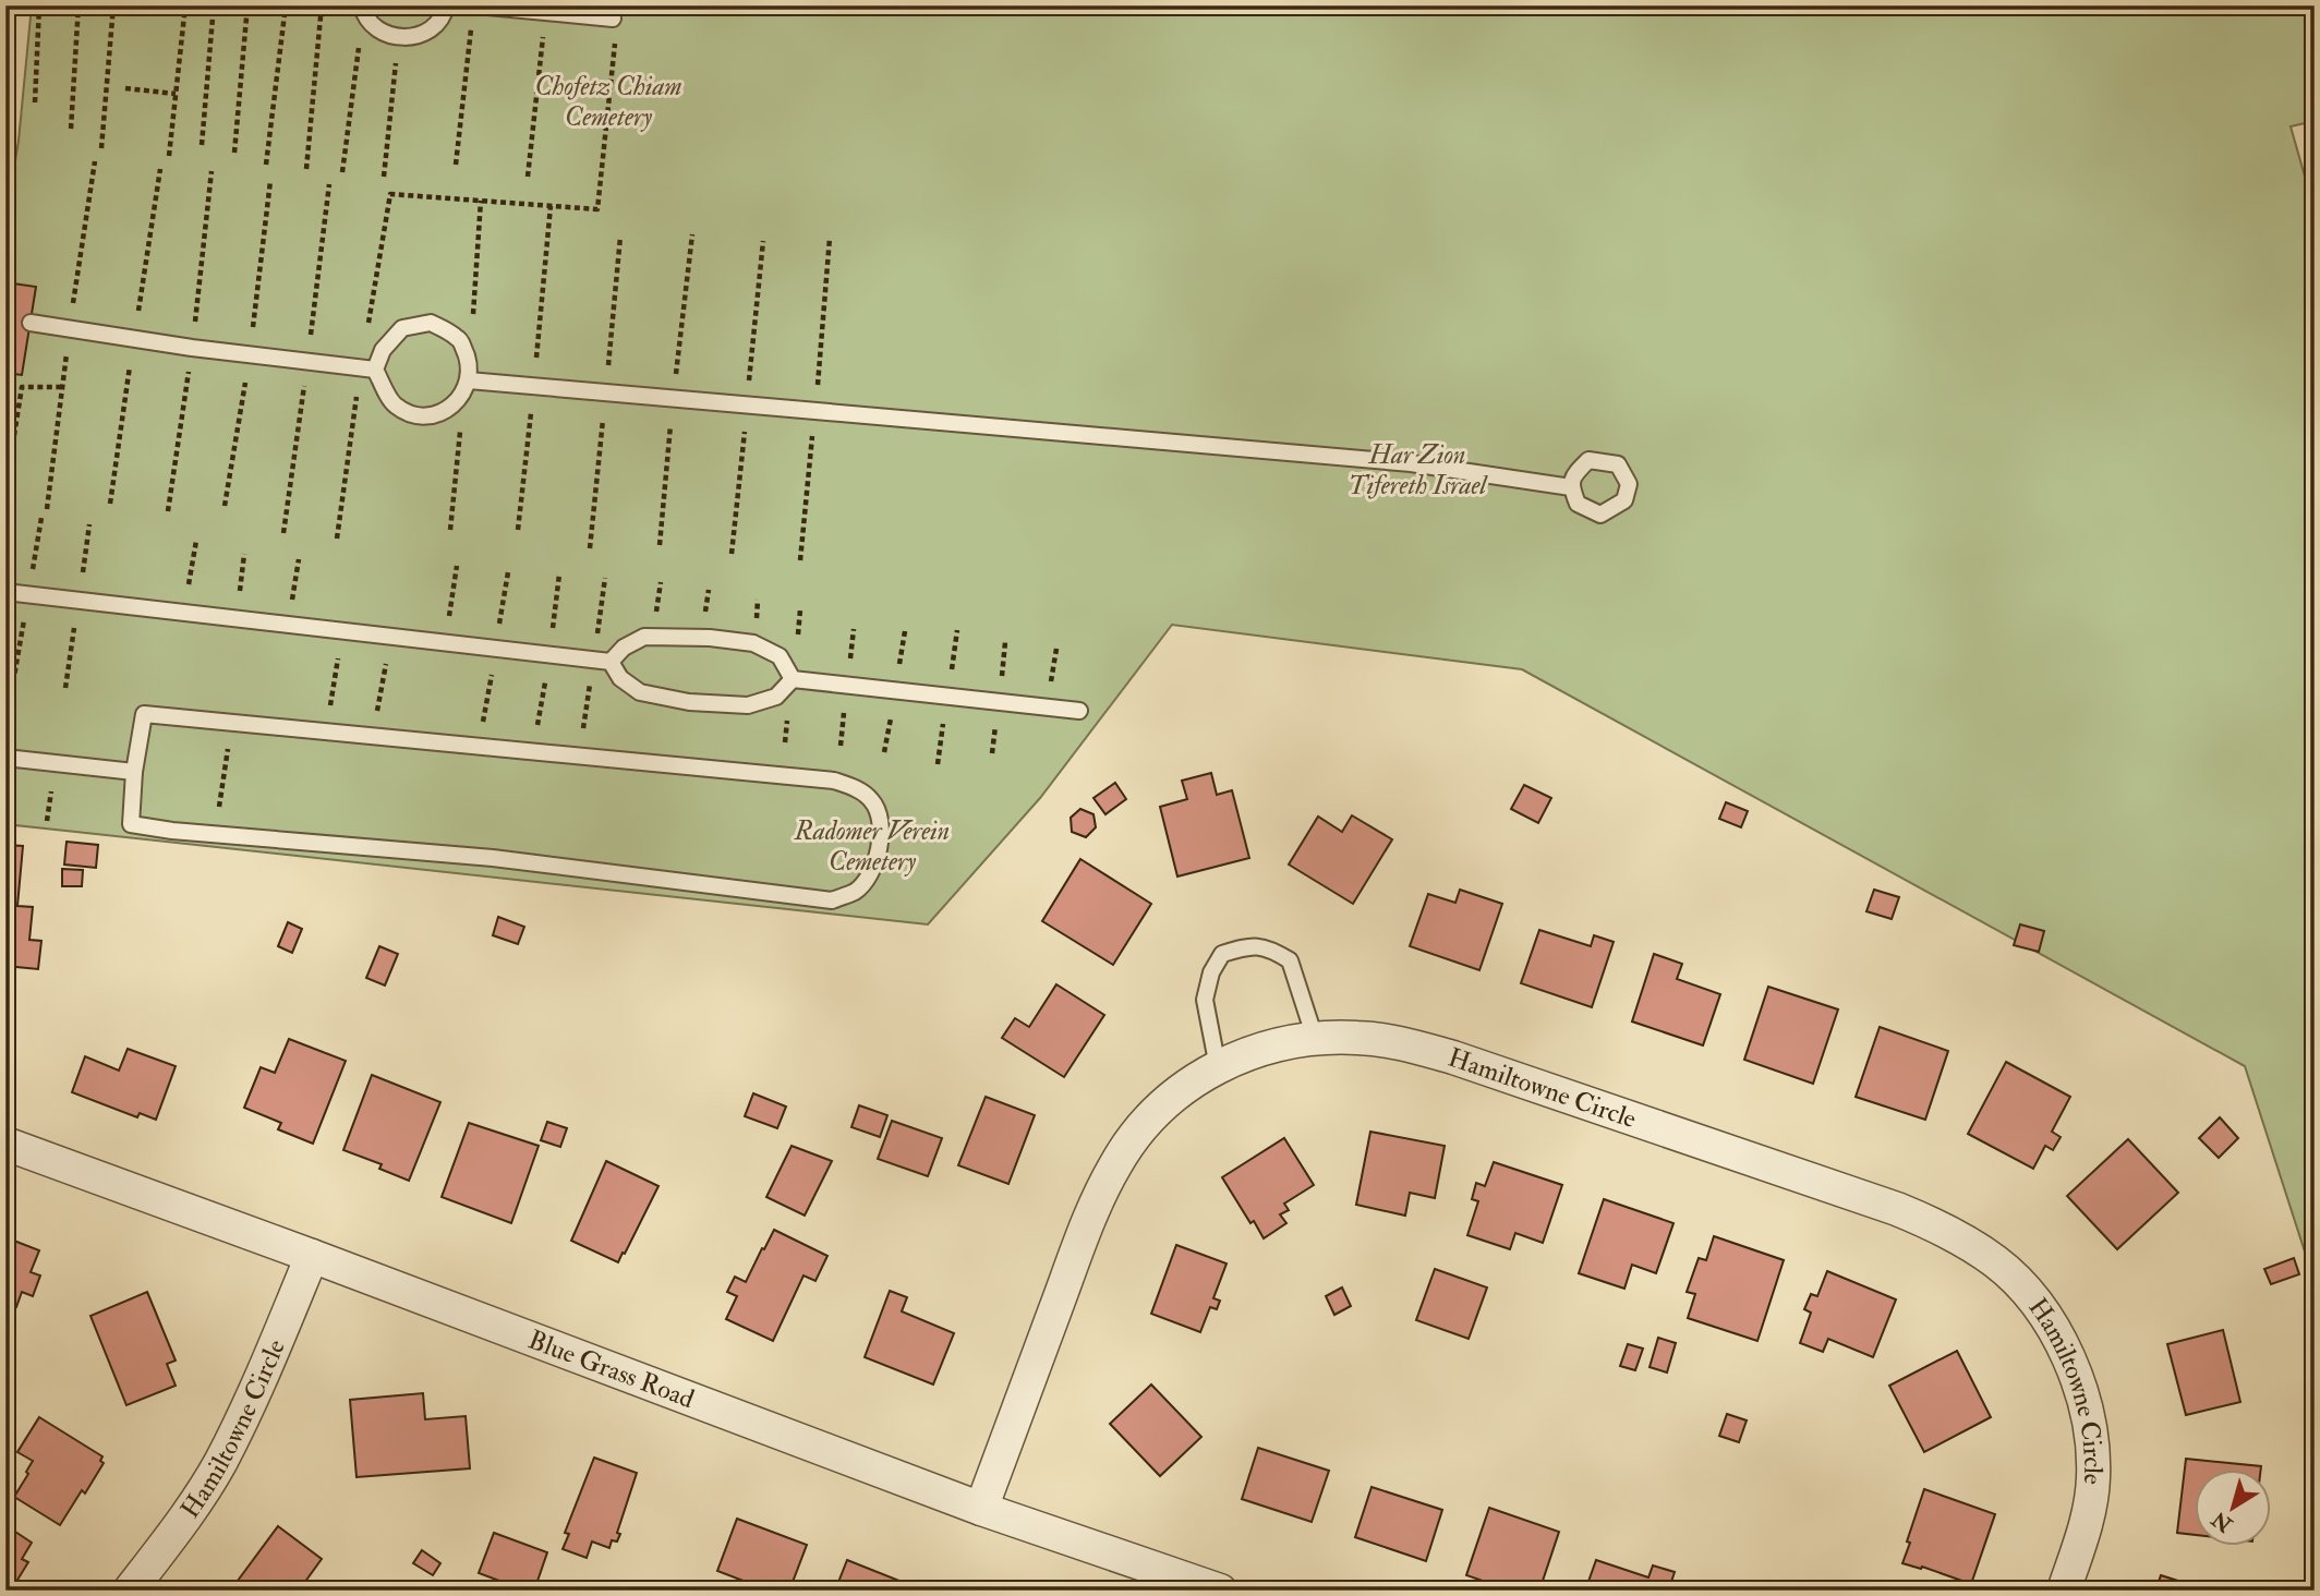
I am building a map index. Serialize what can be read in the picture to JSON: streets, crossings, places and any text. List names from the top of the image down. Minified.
{"streets":{"street":["Hamiltowne Circle","Blue Grass Road"]},"crossings":[["Hamiltowne Circle","Blue Grass Road"]],"parks":["Chofetz Chiam Cemetery","Har Zion Tifereth Israel","Radomer Verein Cemetery"],"north":"bottom left"}
